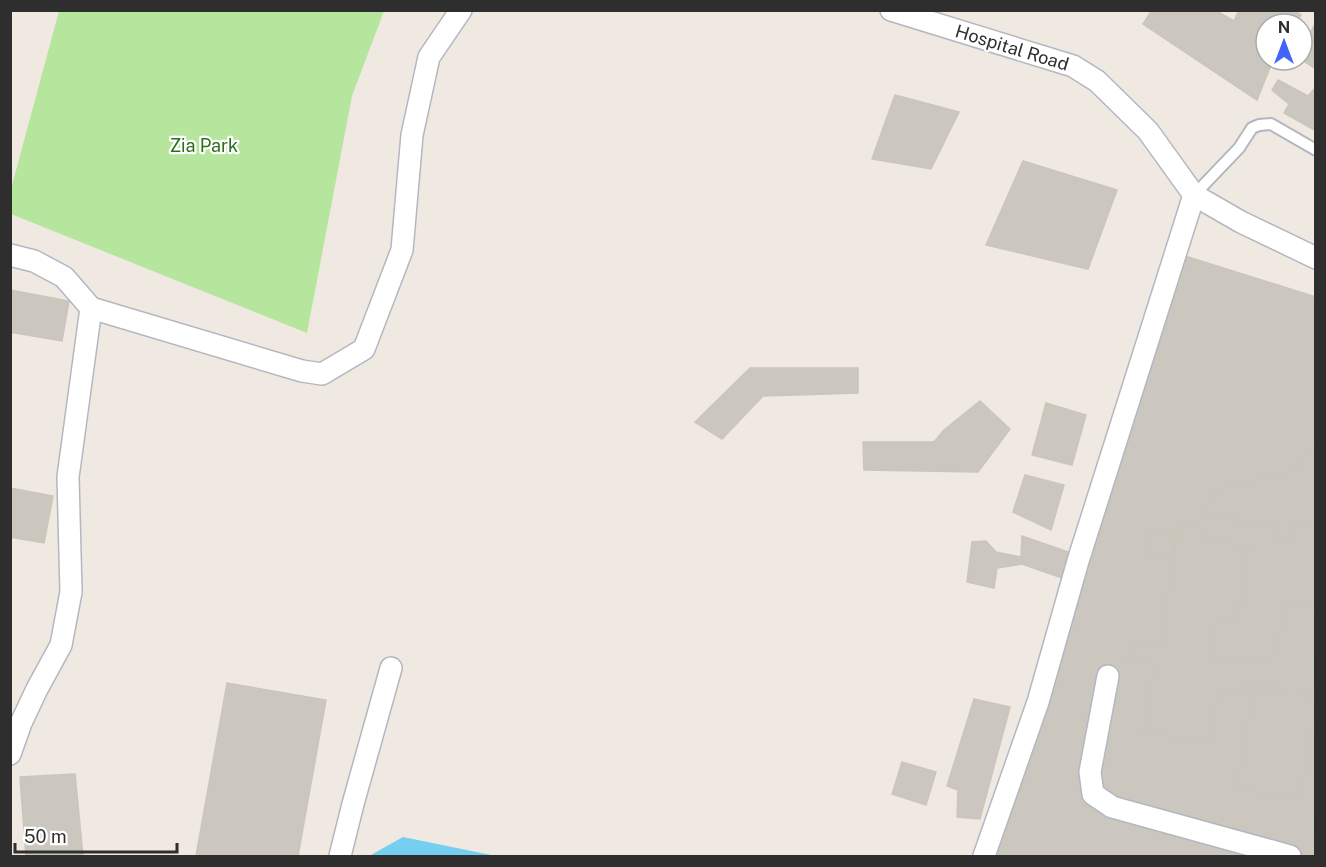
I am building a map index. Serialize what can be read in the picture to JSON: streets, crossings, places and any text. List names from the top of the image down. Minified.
{"streets":{"street":["Hospital Road"]},"parks":["Zia Park"],"scale_bar":"50 m","north":"top"}
